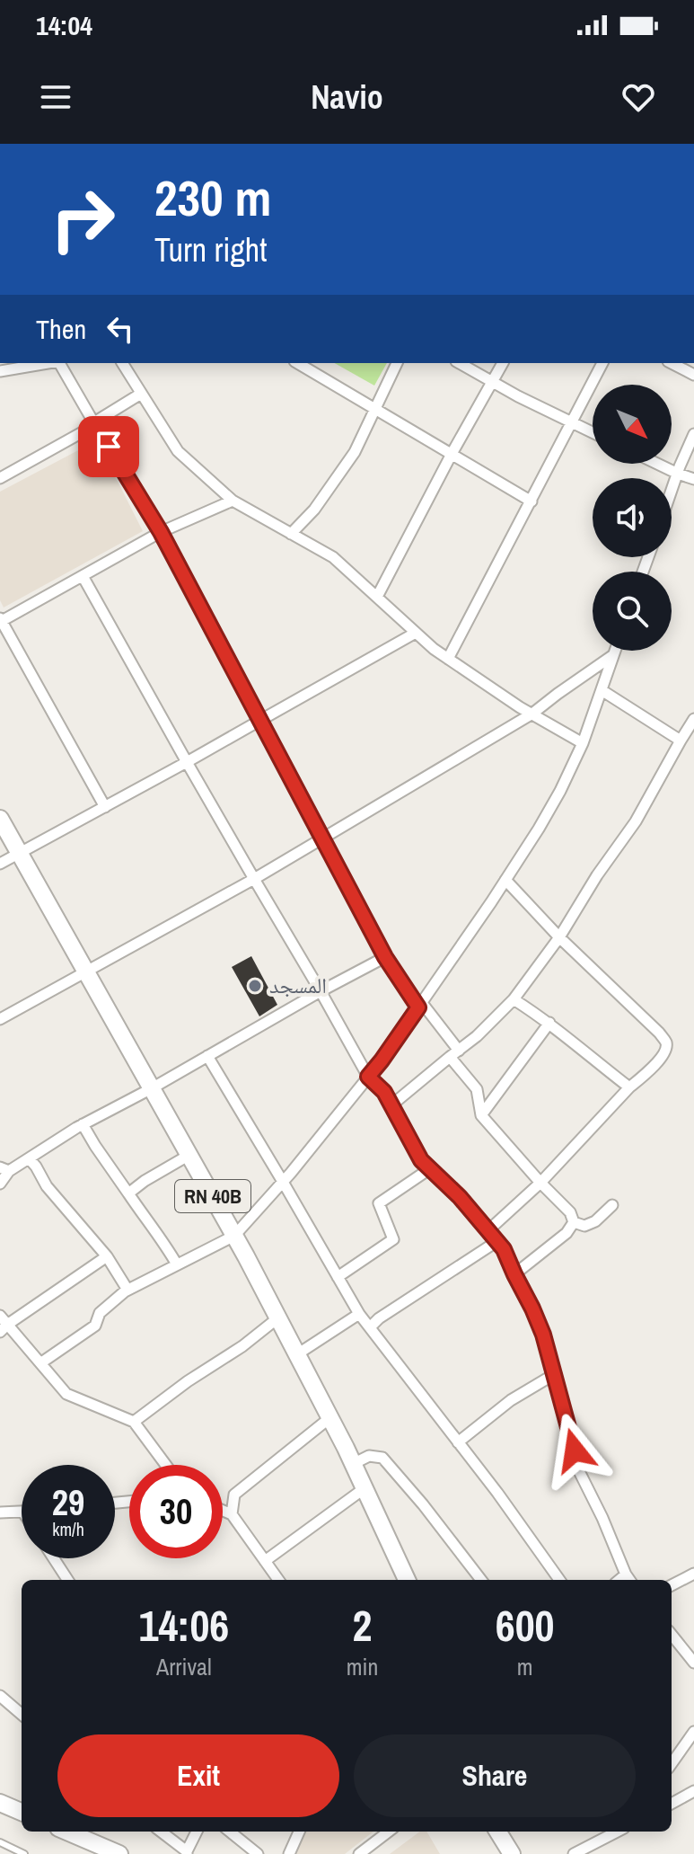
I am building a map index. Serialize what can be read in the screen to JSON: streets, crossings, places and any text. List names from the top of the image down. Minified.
{"streets":{"main road":["RN 40B"]},"places":["المسجد"],"north":"bottom right","page":{"status":"14:04","header":"Navio","turn":["230 m","Turn right"],"then":"Then","speed":"29 km/h","limit":"30","eta":["14:06","Arrival","2","min","600","m"],"buttons":["Exit","Share"]}}
